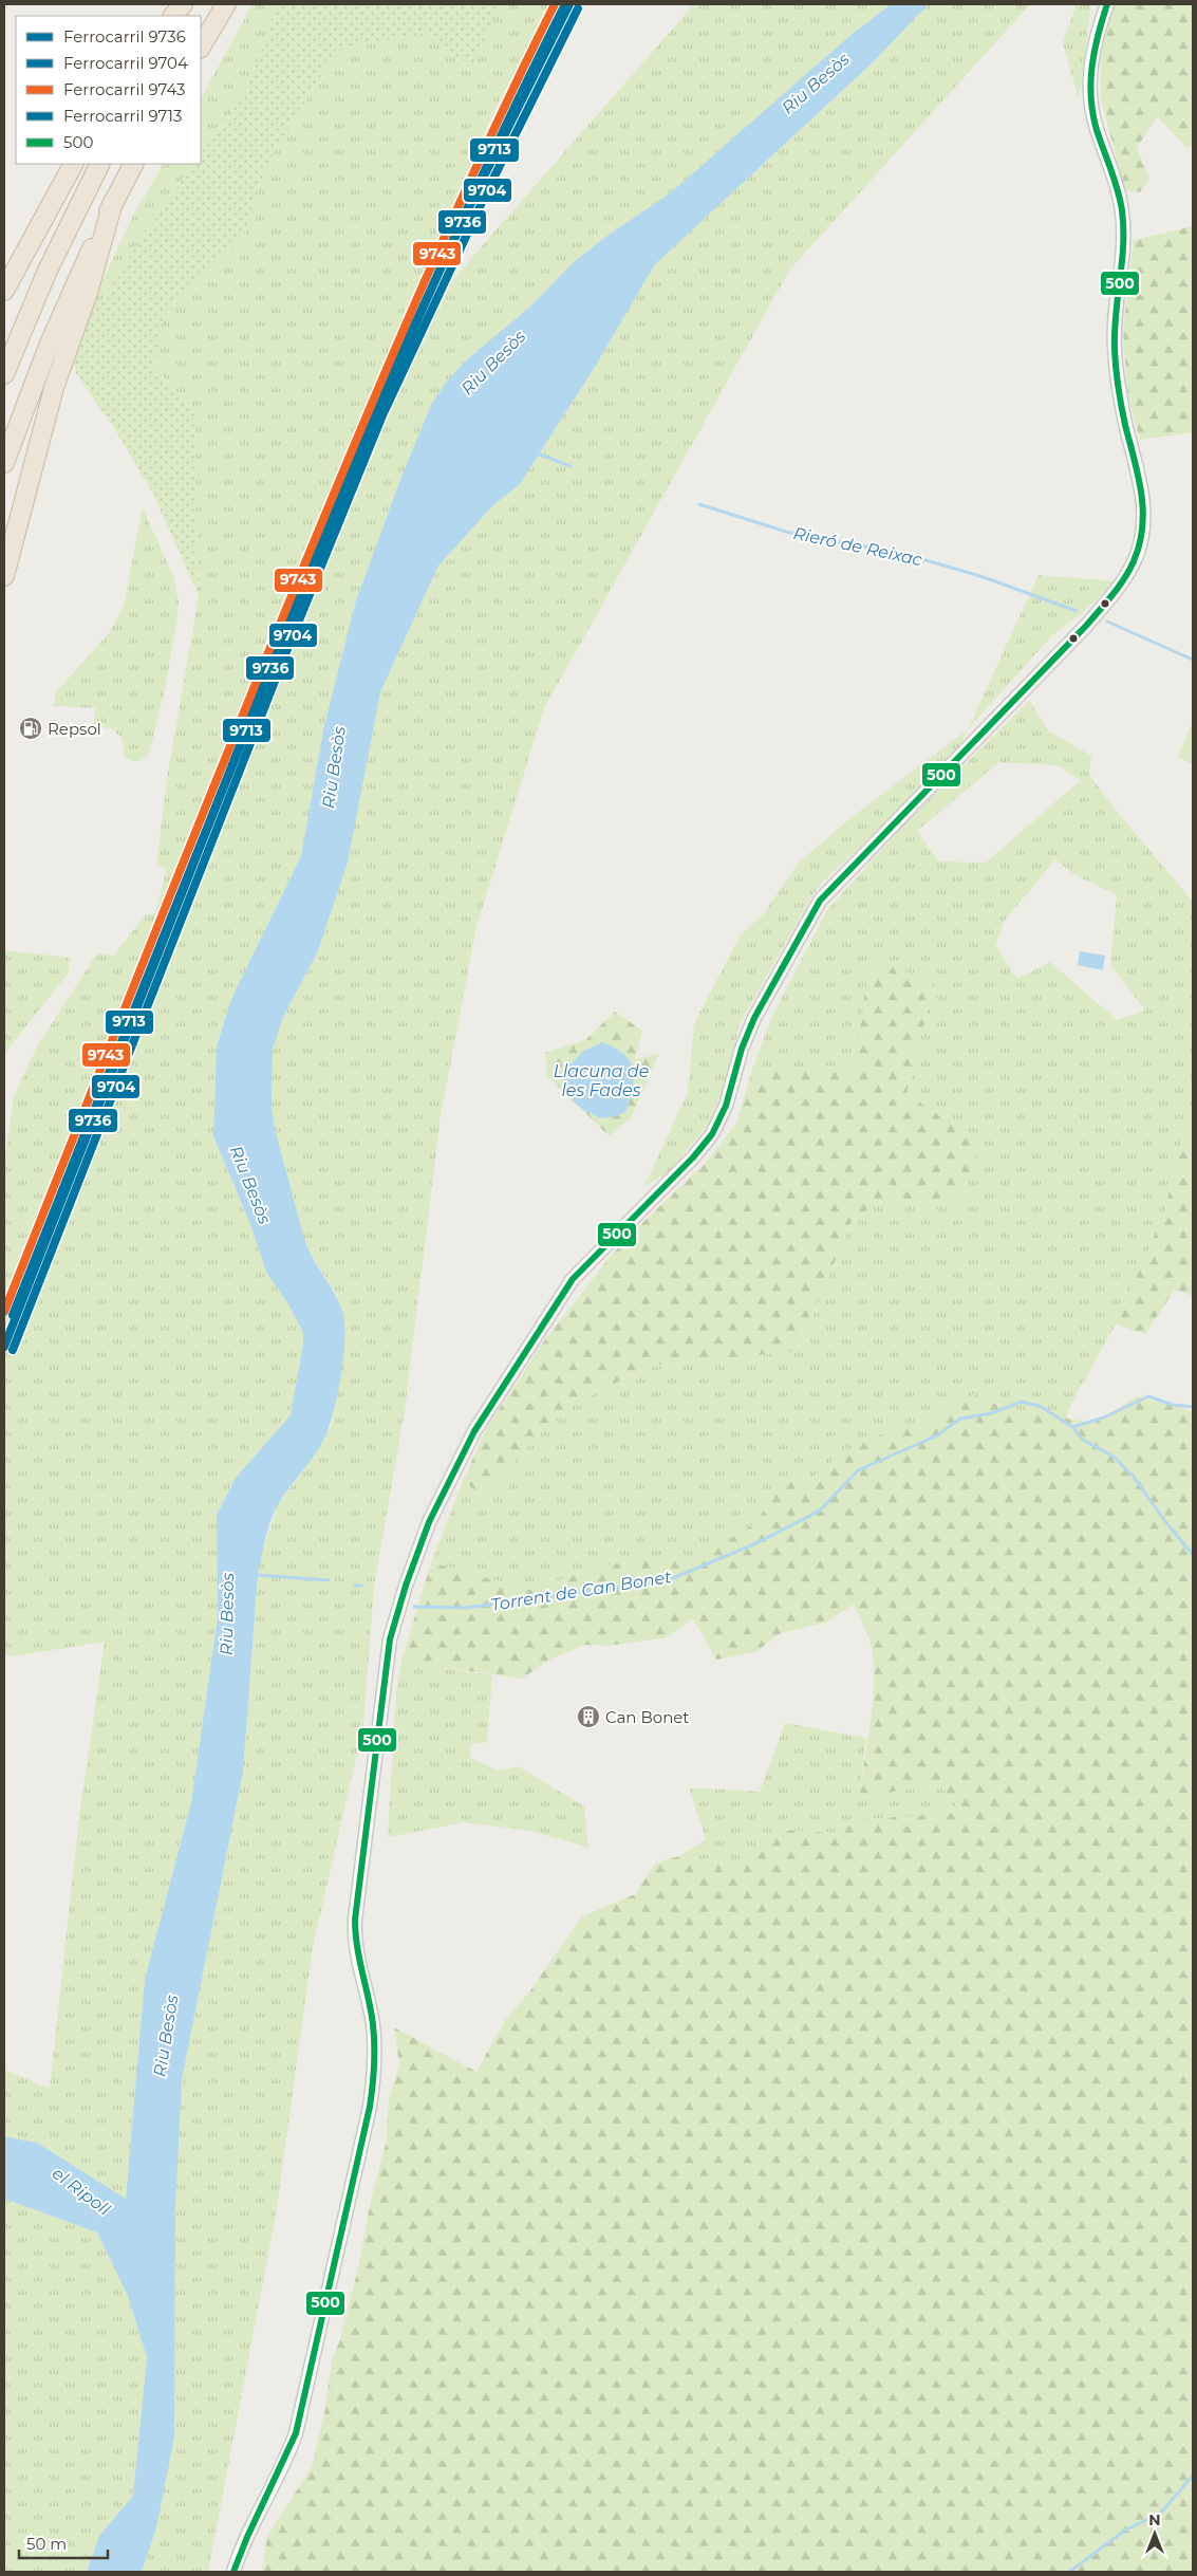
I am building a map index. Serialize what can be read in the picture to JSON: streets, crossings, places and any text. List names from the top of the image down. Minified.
{"water":["Riu Besòs","Rieró de Reixac","Llacuna de les Fades","Torrent de Can Bonet","el Ripoll"],"places":{"fuel station":["Repsol"],"building":["Can Bonet"]},"lines":["rail line 9736","rail line 9743","transit line 500","rail line 9704","rail line 9713"],"legend":["Ferrocarril 9736","Ferrocarril 9704","Ferrocarril 9743","Ferrocarril 9713","500"],"scale_bar":"50 m","north":"top"}
